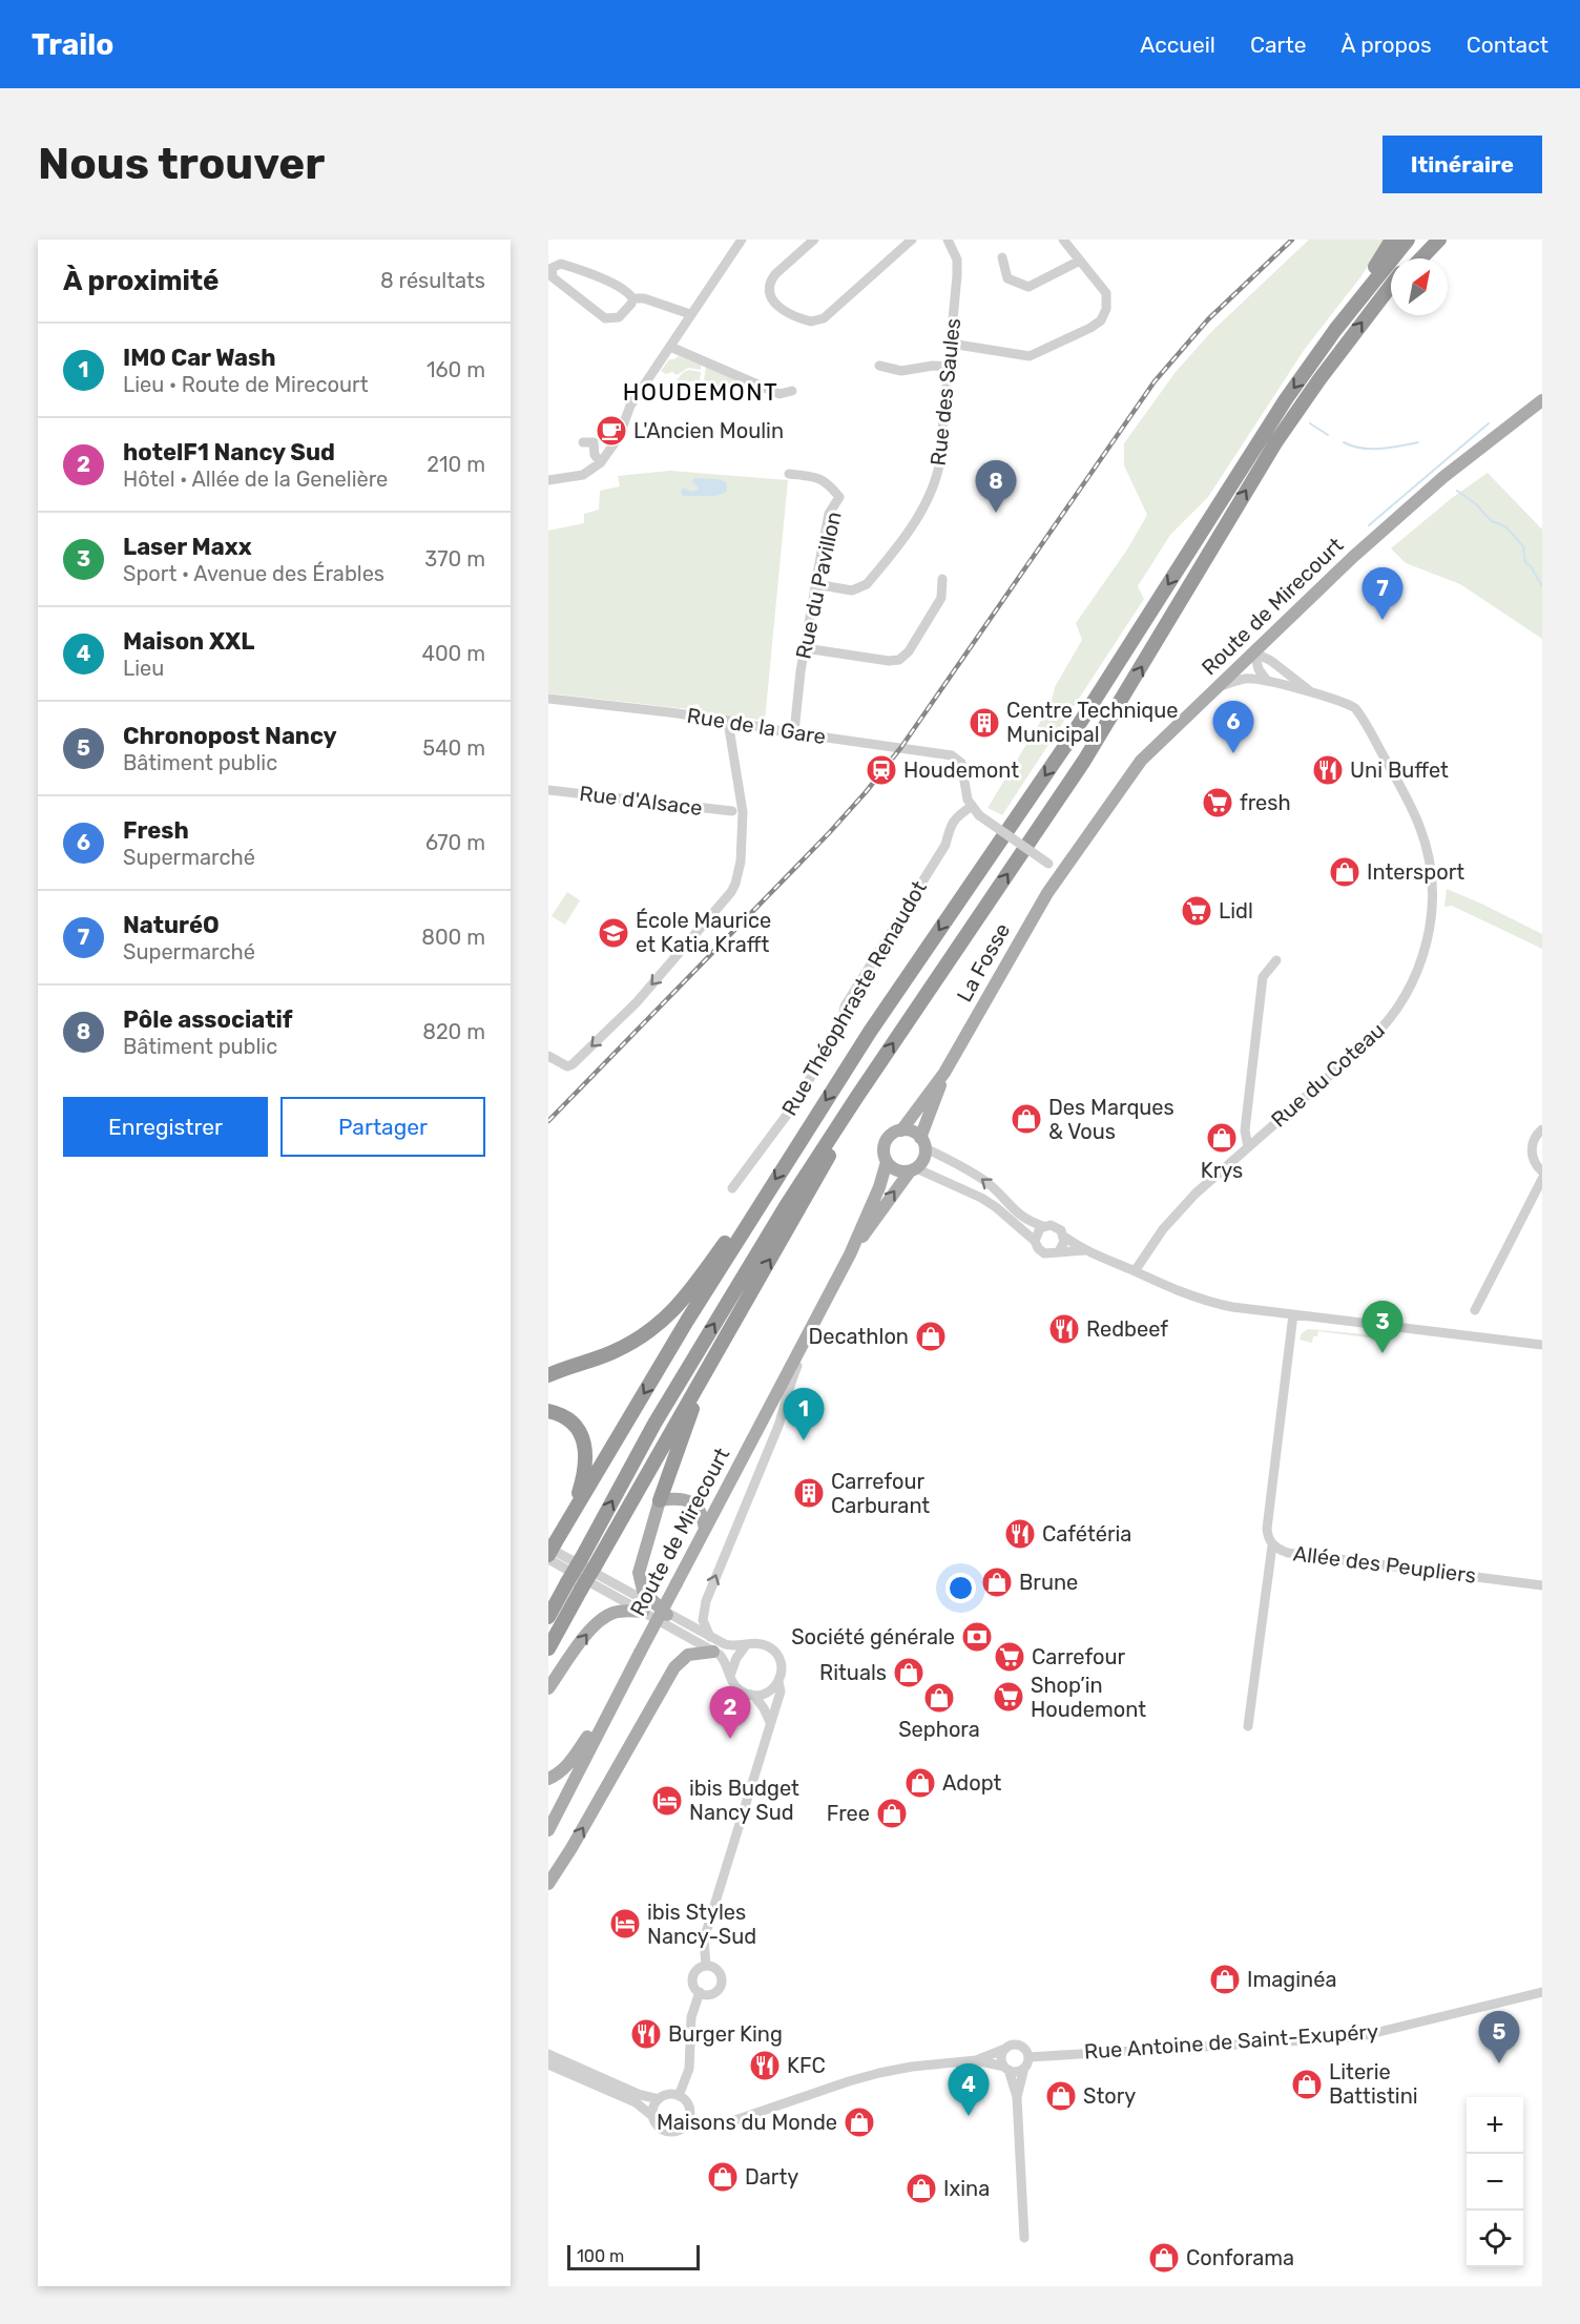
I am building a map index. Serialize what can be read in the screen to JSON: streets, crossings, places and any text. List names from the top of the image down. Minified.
{"streets":{"main road":["Route de Mirecourt","La Fosse"],"street":["Rue des Saules","Rue du Pavillon","Rue de la Gare","Rue d'Alsace","Rue Théophraste Renaudot","Rue du Coteau","Allée des Peupliers","Rue Antoine de Saint-Exupéry"]},"crossings":[["Rue des Saules","Rue du Pavillon"],["Rue du Pavillon","Rue de la Gare"],["Route de Mirecourt","La Fosse"],["Route de Mirecourt","Rue du Coteau"],["Rue de la Gare","Rue Théophraste Renaudot"]],"districts":["HOUDEMONT"],"places":{"cafe":["L'Ancien Moulin"],"building":["Centre Technique Municipal","Carrefour Carburant"],"station":["Houdemont"],"restaurant":["Uni Buffet","Redbeef","Cafétéria","Burger King","KFC"],"supermarket":["fresh","Lidl","Carrefour","Shop’in Houdemont"],"shop":["Intersport","Des Marques & Vous","Krys","Decathlon","Brune","Rituals","Sephora","Adopt","Free","Imaginéa","Literie Battistini","Story","Maisons du Monde","Darty","Ixina","Conforama"],"school or university":["École Maurice et Katia Krafft"],"bank":["Société générale"],"hotel":["ibis Budget Nancy Sud","ibis Styles Nancy-Sud"]},"scale_bar":"100 m","north":"top right","page":{"header":"Trailo","nav":["Accueil","Carte","À propos","Contact"],"buttons":["Itinéraire",["Enregistrer","Partager"]],"title":"Nous trouver","heading":["À proximité","8 résultats"],"list":[{"mark":"1","name":"IMO Car Wash","note":"Lieu · Route de Mirecourt","value":"160 m"},{"mark":"2","name":"hotelF1 Nancy Sud","note":"Hôtel · Allée de la Genelière","value":"210 m"},{"mark":"3","name":"Laser Maxx","note":"Sport · Avenue des Érables","value":"370 m"},{"mark":"4","name":"Maison XXL","note":"Lieu","value":"400 m"},{"mark":"5","name":"Chronopost Nancy","note":"Bâtiment public","value":"540 m"},{"mark":"6","name":"Fresh","note":"Supermarché","value":"670 m"},{"mark":"7","name":"NaturéO","note":"Supermarché","value":"800 m"},{"mark":"8","name":"Pôle associatif","note":"Bâtiment public","value":"820 m"}],"pins":["8","7","6","3","1","2","5","4"],"map_buttons":["+","−"],"scale":"100 m"}}
